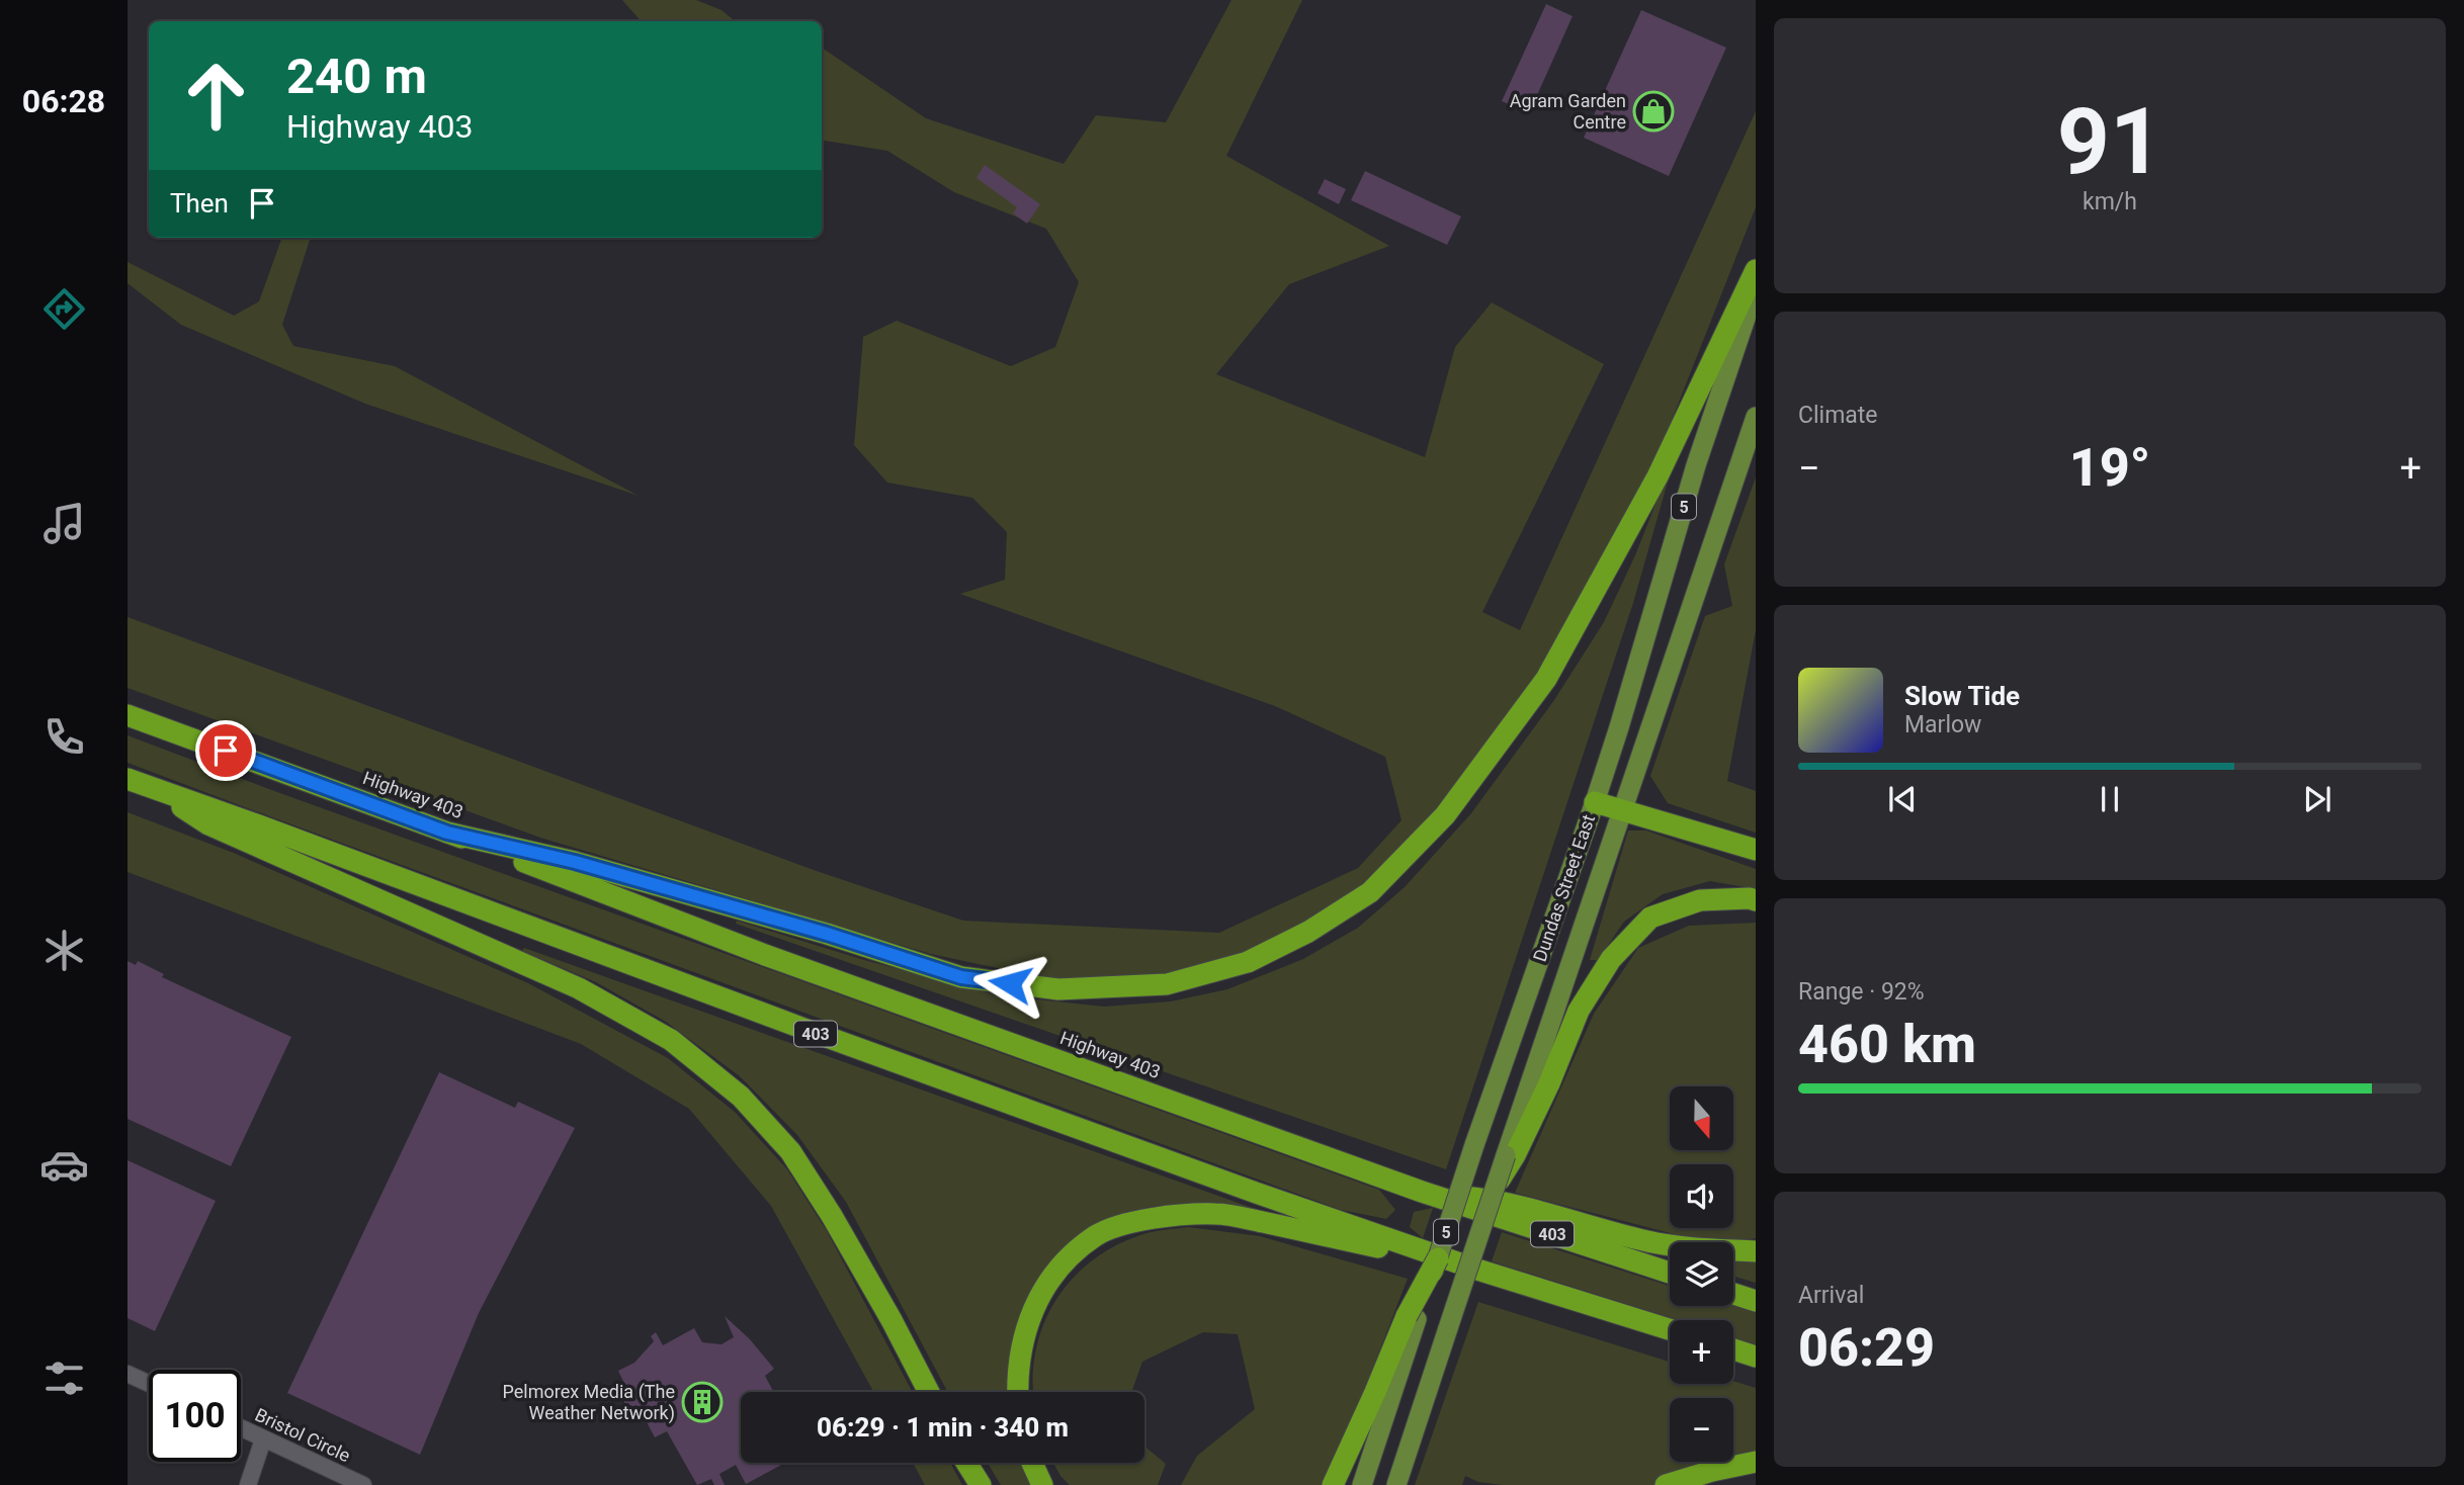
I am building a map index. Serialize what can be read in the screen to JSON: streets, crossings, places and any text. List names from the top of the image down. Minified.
{"streets":{"highway":["Highway 403","403"],"main road":["5","Dundas Street East"],"street":["Bristol Circle"]},"places":{"shop":["Agram Garden Centre"],"building":["Pelmorex Media (The Weather Network)"]},"north":"bottom","page":{"tabs":"06:28","tile":[["91","km/h"],"Climate",["Range · 92%","460 km"],["Arrival","06:29"]],"turn":["240 m","Highway 403"],"then":"Then","heat":["−","19°","+"],"song":["Slow Tide","Marlow"],"map_buttons":["+","−"],"limit":"100","trip":"06:29 · 1 min · 340 m"}}
